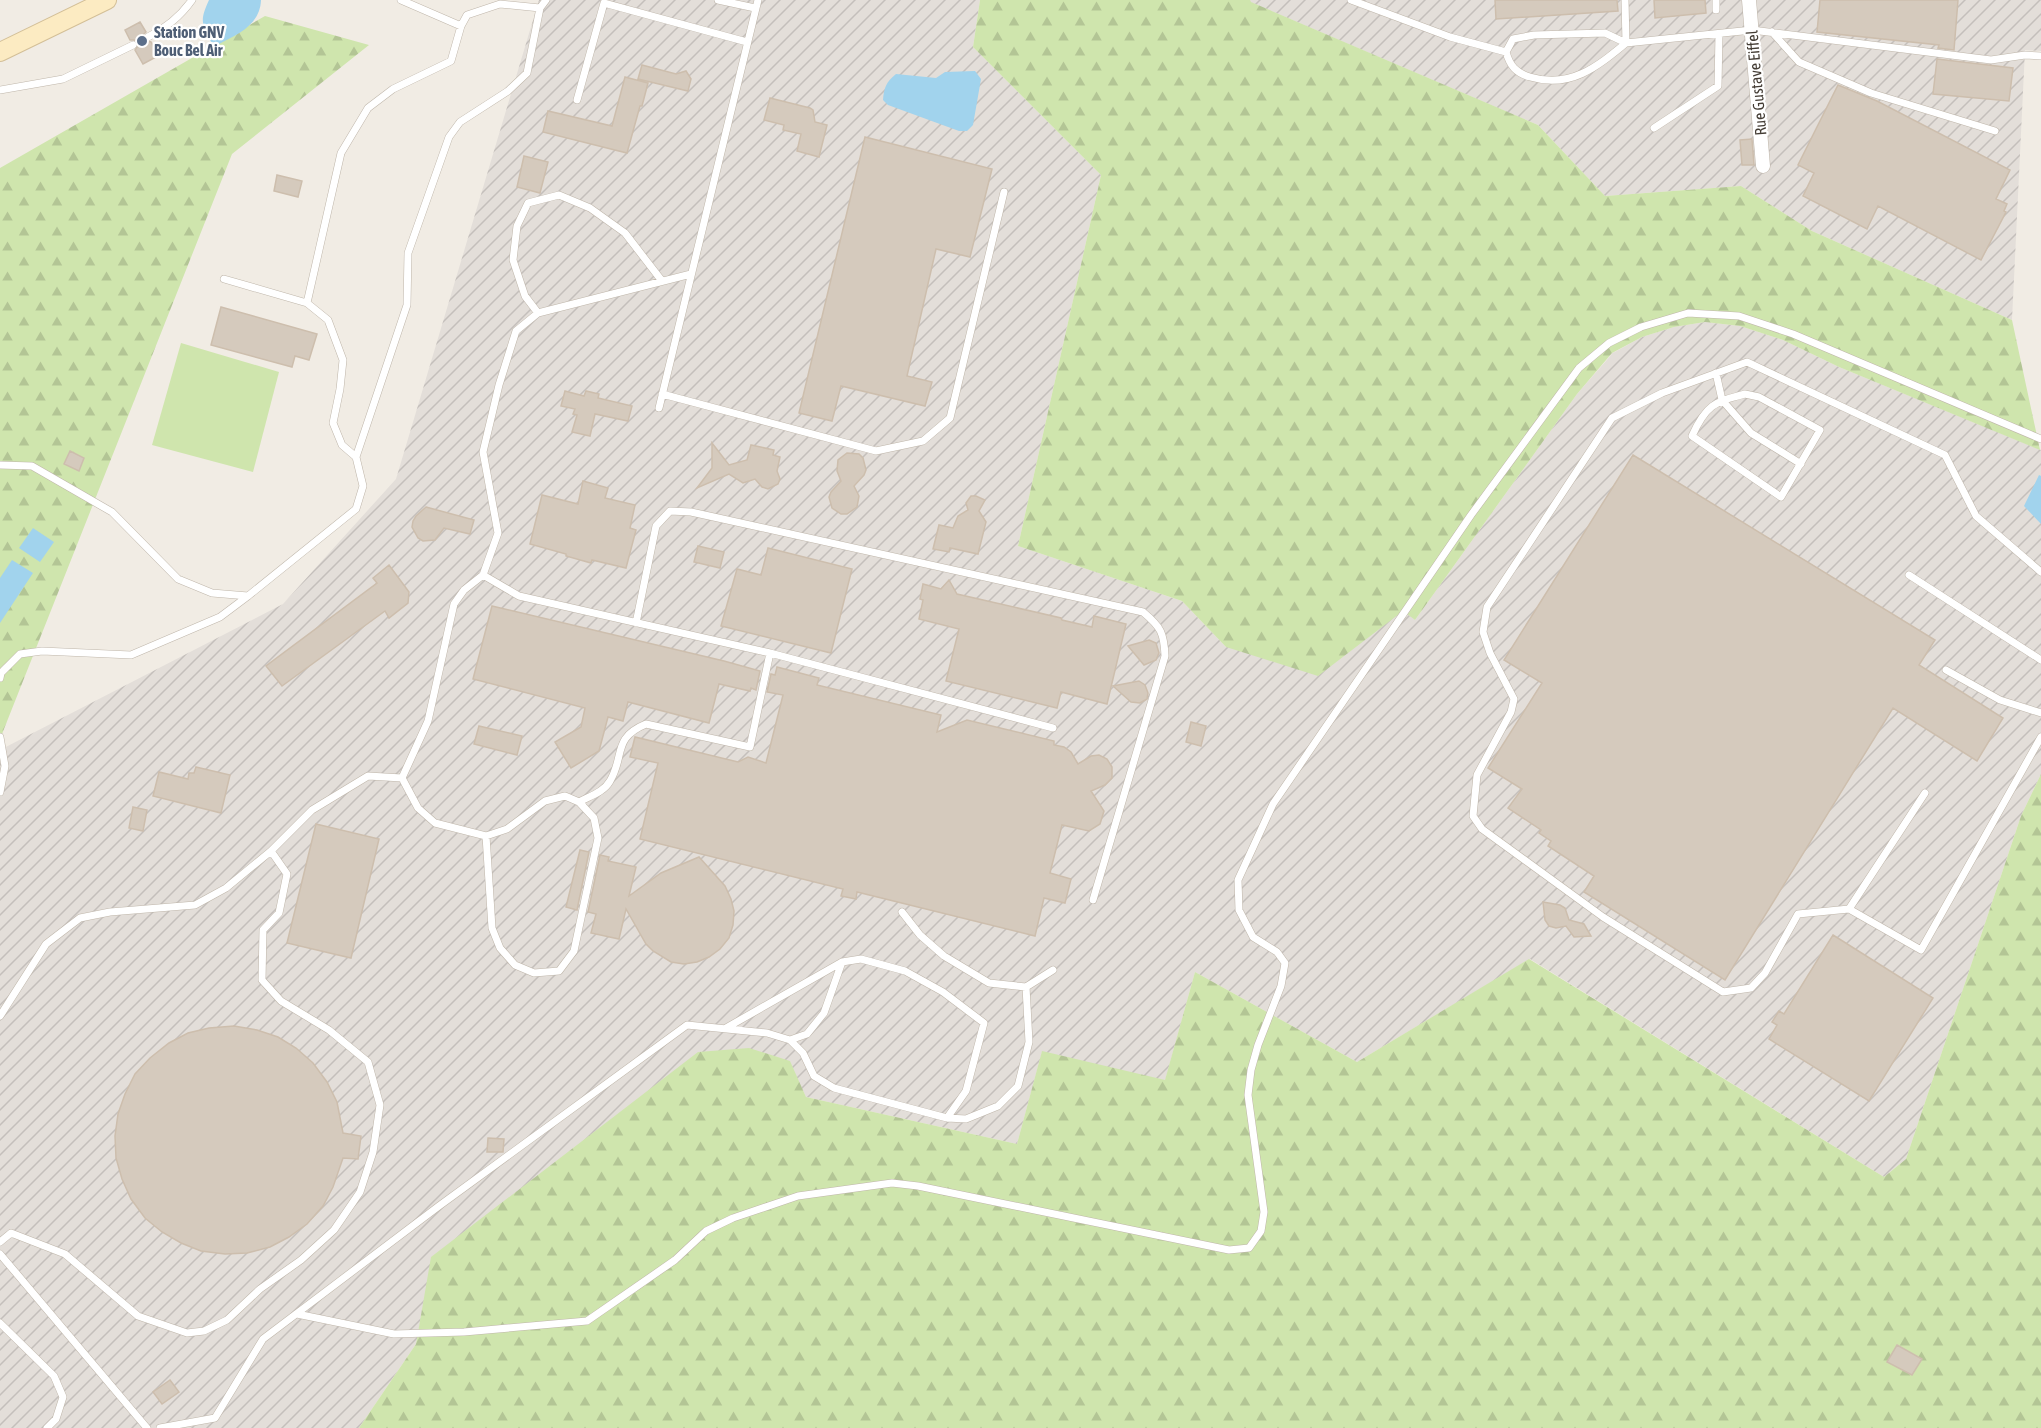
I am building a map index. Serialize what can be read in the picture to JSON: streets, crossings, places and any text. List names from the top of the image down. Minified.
{"streets":{"street":["Rue Gustave Eiffel"]},"places":["Station GNV Bouc Bel Air"]}
